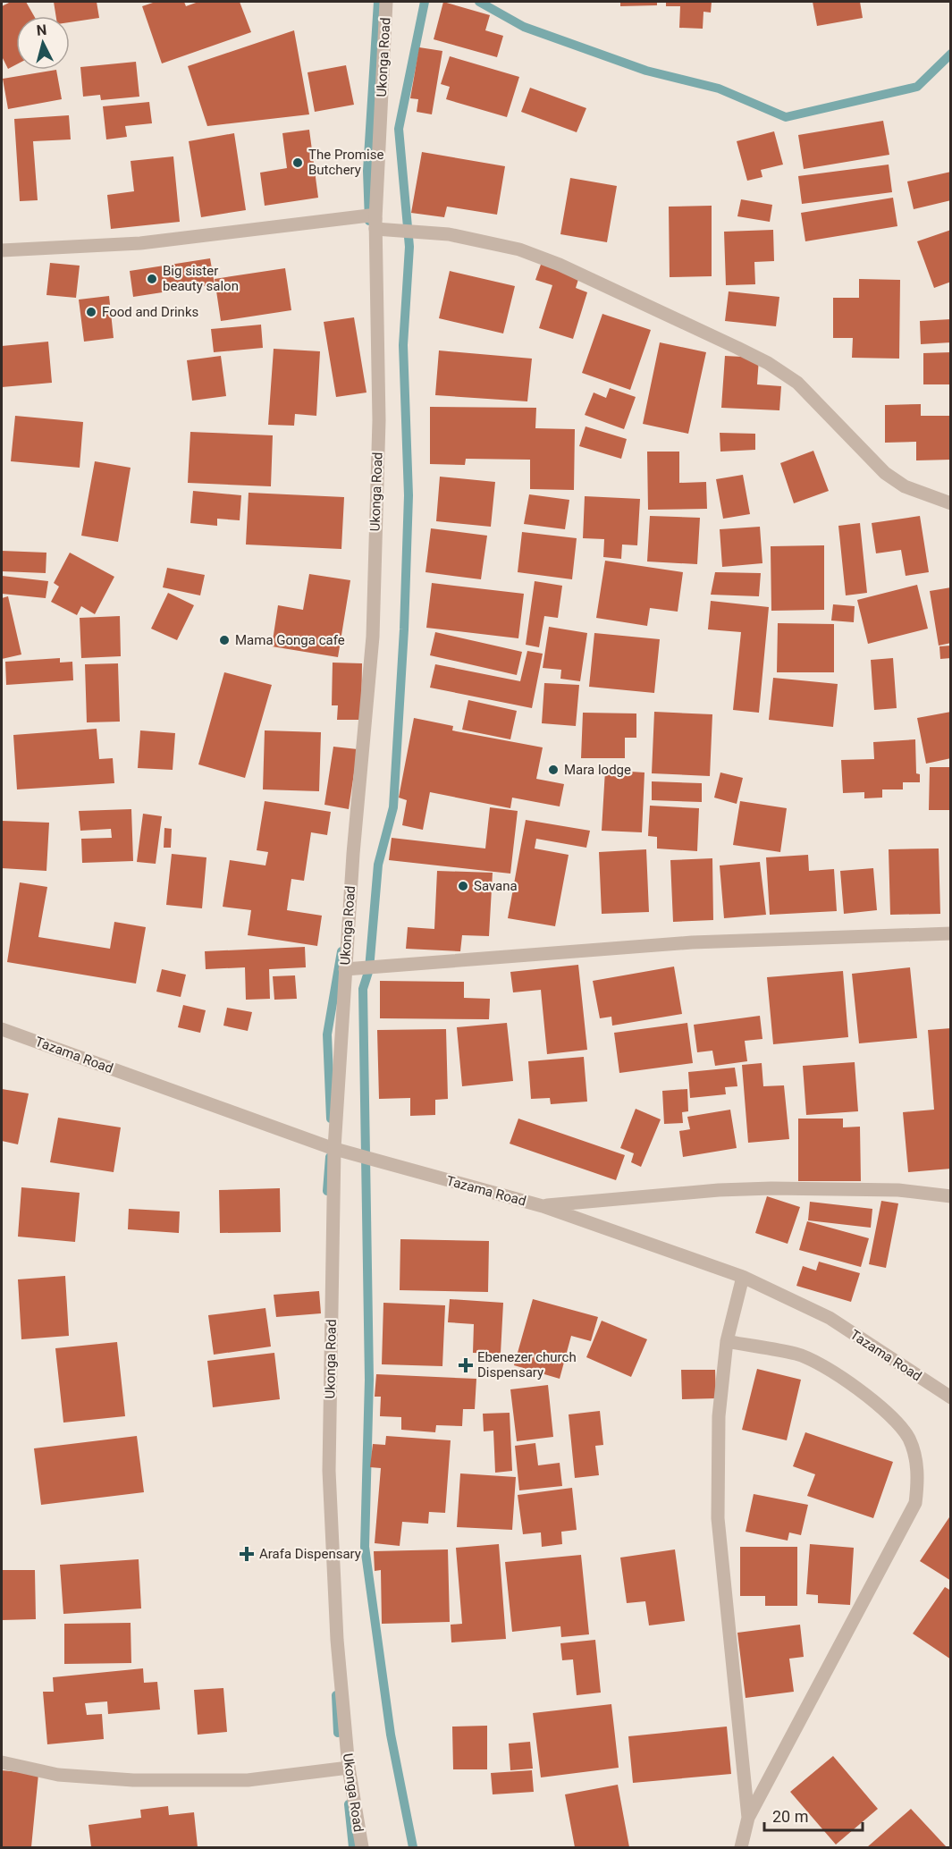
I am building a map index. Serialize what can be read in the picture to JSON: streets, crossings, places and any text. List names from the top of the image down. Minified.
{"streets":{"street":["Ukonga Road","Tazama Road"]},"crossings":[["Ukonga Road","Tazama Road"]],"places":{"other":["The Promise Butchery","Big sister beauty salon","Food and Drinks","Mama Gonga cafe","Mara lodge","Savana"],"health":["Ebenezer church Dispensary","Arafa Dispensary"]},"scale_bar":"20 m","north":"top"}
